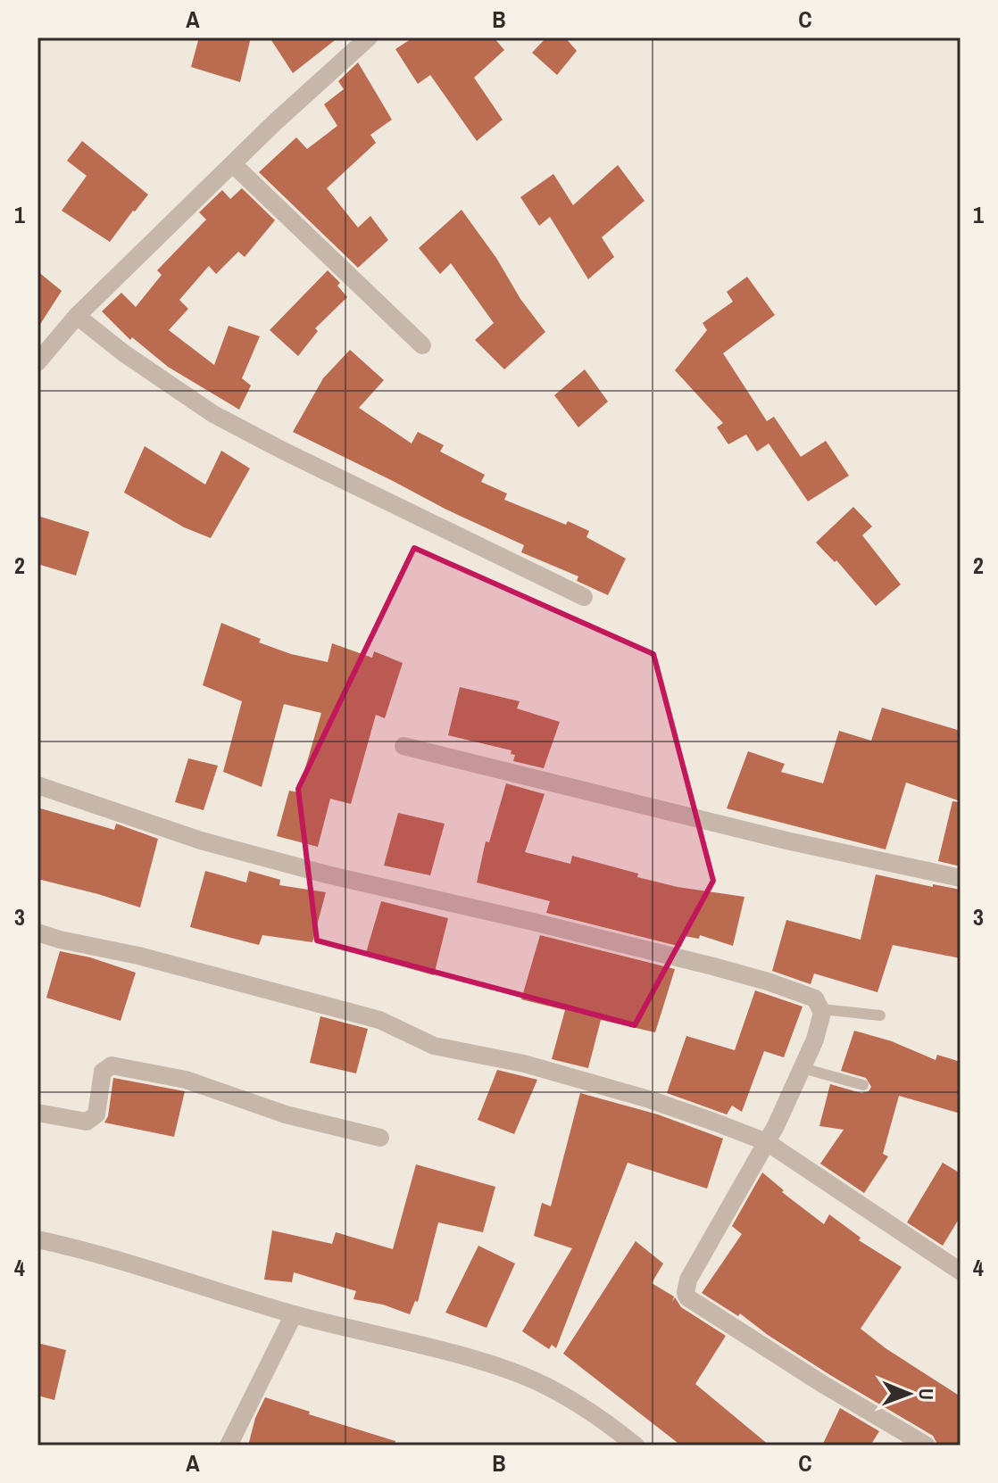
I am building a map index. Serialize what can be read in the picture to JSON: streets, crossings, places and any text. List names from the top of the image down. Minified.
{"north":"right","grid":{"columns":["A","B","C"],"rows":["1","2","3","4"]}}
